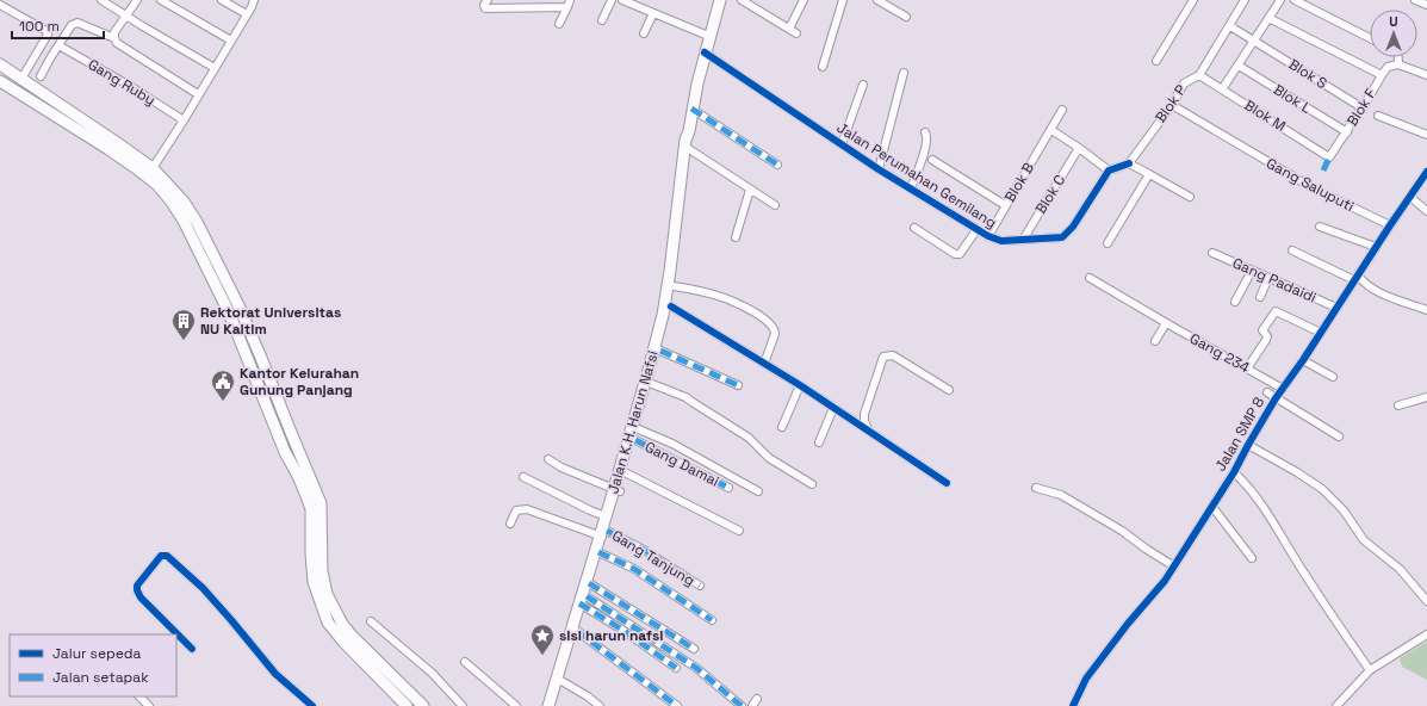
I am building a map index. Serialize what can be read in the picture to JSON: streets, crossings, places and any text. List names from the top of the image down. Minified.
{"streets":{"main road":["Jalan K.H. Harun Nafsi"],"street":["Blok S","Gang Ruby","Blok L","Blok P","Blok F","Blok M","Jalan Perumahan Gemilang","Blok B","Gang Saluputi","Blok C","Gang Padaidi","Gang 234","Jalan SMP 8","Gang Damai","Gang Tanjung"]},"crossings":[["Blok S","Blok P"],["Blok S","Blok F"],["Blok L","Blok F"],["Blok P","Blok M"],["Blok P","Gang Saluputi"],["Blok F","Blok M"],["Jalan Perumahan Gemilang","Blok B"],["Jalan Perumahan Gemilang","Blok C"],["Jalan Perumahan Gemilang","Jalan K.H. Harun Nafsi"],["Gang Saluputi","Jalan SMP 8"],["Gang Padaidi","Jalan SMP 8"],["Gang 234","Jalan SMP 8"],["Jalan K.H. Harun Nafsi","Gang Damai"],["Jalan K.H. Harun Nafsi","Gang Tanjung"]],"places":{"building":["Rektorat Universitas NU Kaltim"],"public building":["Kantor Kelurahan Gunung Panjang"],"place":["sisi harun nafsi"]},"legend":["Jalur sepeda","Jalan setapak"],"scale_bar":"100 m","north":"top"}
